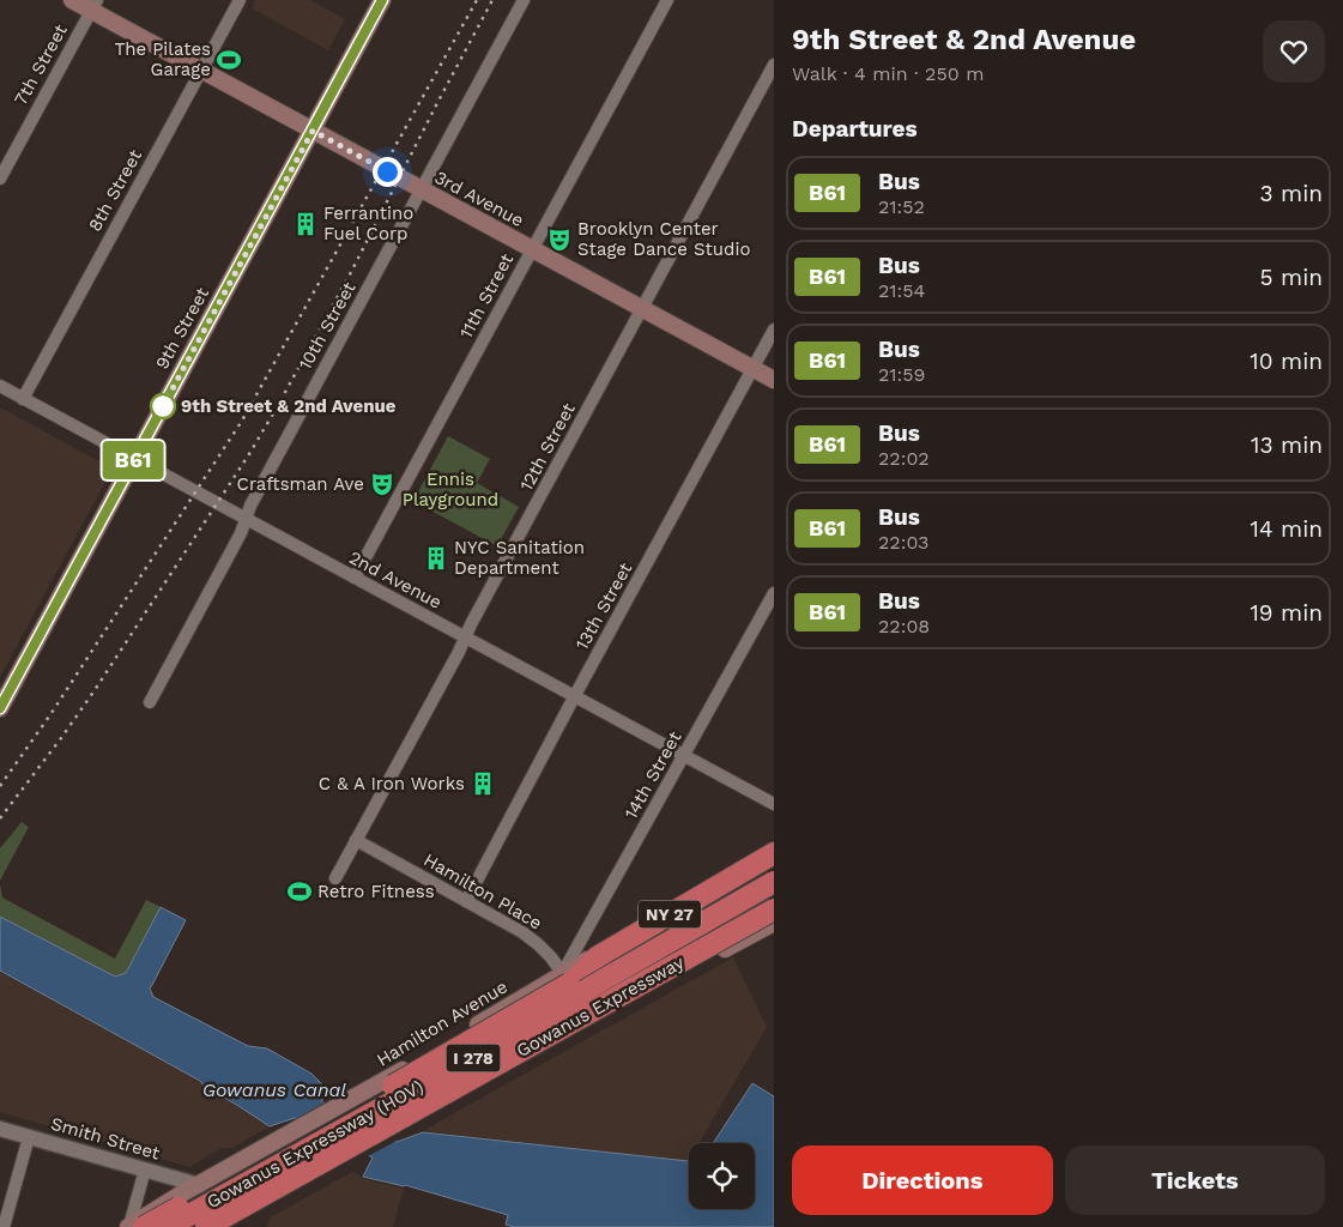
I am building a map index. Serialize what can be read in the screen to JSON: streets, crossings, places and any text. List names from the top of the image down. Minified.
{"streets":{"highway":["NY 27","Gowanus Expressway","I 278","Gowanus Expressway (HOV)"],"main road":["3rd Avenue","9th Street","Hamilton Avenue"],"street":["7th Street","8th Street","11th Street","10th Street","12th Street","2nd Avenue","13th Street","14th Street","Hamilton Place","Smith Street"]},"crossings":[["7th Street","3rd Avenue"],["8th Street","3rd Avenue"],["8th Street","2nd Avenue"],["3rd Avenue","11th Street"],["3rd Avenue","10th Street"],["3rd Avenue","9th Street"],["3rd Avenue","12th Street"],["3rd Avenue","13th Street"],["11th Street","2nd Avenue"],["10th Street","2nd Avenue"],["9th Street","2nd Avenue"],["12th Street","2nd Avenue"],["12th Street","Hamilton Place"],["2nd Avenue","13th Street"],["2nd Avenue","14th Street"],["13th Street","Hamilton Place"],["14th Street","Hamilton Place"],["14th Street","NY 27"],["14th Street","Gowanus Expressway"],["14th Street","Hamilton Avenue"],["Hamilton Place","NY 27"],["Hamilton Place","Gowanus Expressway"],["Hamilton Place","Hamilton Avenue"],["NY 27","Gowanus Expressway"],["NY 27","Hamilton Avenue"],["Gowanus Expressway","Hamilton Avenue"],["Hamilton Avenue","Smith Street"]],"water":["Gowanus Canal"],"parks":["Ennis Playground"],"places":{"sports":["The Pilates Garage","Retro Fitness"],"building":["Ferrantino Fuel Corp","NYC Sanitation Department","C & A Iron Works"],"theatre":["Brooklyn Center Stage Dance Studio","Craftsman Ave"],"other":["9th Street & 2nd Avenue"]},"lines":["bus line B61"],"page":{"on_map":"B61","heading":[["9th Street & 2nd Avenue","Walk · 4 min · 250 m"],"Departures"],"list":[{"mark":"B61","name":"Bus","note":"21:52","value":"3 min"},{"mark":"B61","name":"Bus","note":"21:54","value":"5 min"},{"mark":"B61","name":"Bus","note":"21:59","value":"10 min"},{"mark":"B61","name":"Bus","note":"22:02","value":"13 min"},{"mark":"B61","name":"Bus","note":"22:03","value":"14 min"},{"mark":"B61","name":"Bus","note":"22:08","value":"19 min"}],"buttons":["Directions","Tickets"]}}
